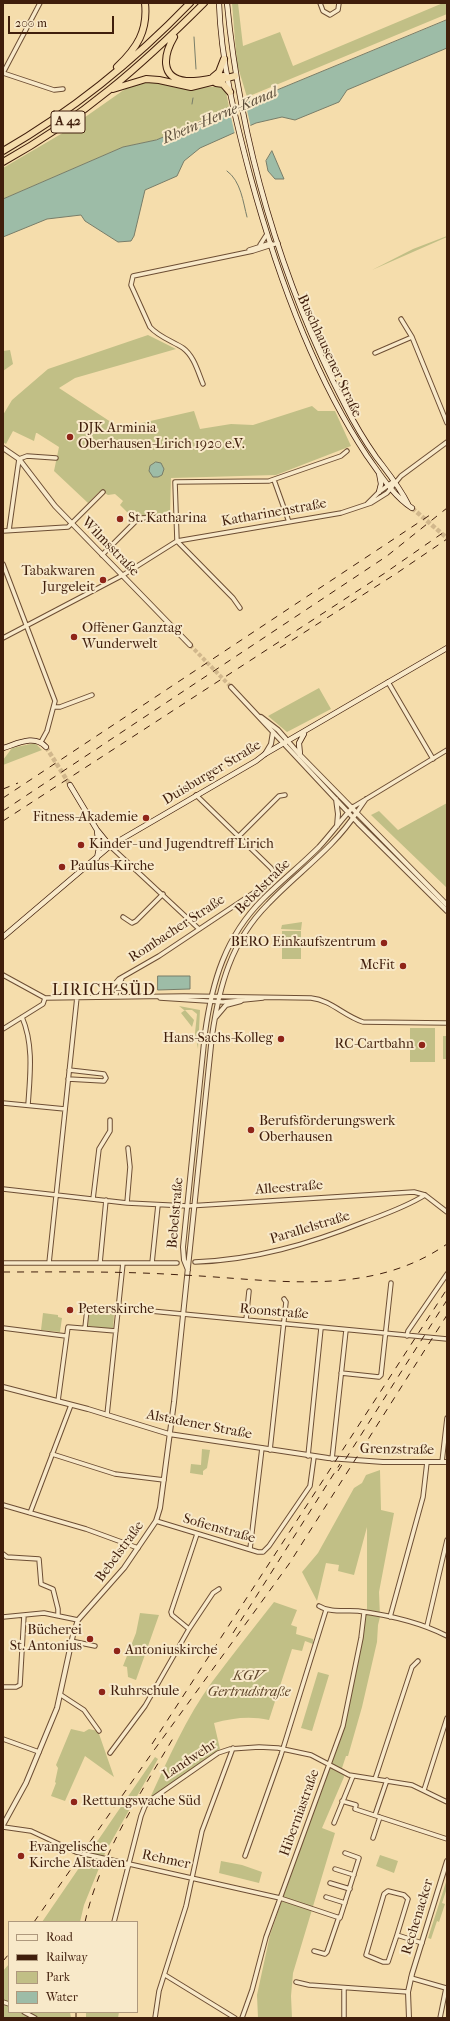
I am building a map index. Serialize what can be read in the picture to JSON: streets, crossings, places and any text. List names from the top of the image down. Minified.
{"streets":{"highway":["A 42"],"main road":["Buschhausener Straße","Duisburger Straße"],"street":["Katharinenstraße","Wilmsstraße","Bebelstraße","Rombacher Straße","Alleestraße","Parallelstraße","Roonstraße","Alstadener Straße","Grenzstraße","Sofienstraße","Landwehr","Hiberniastraße","Rehmer","Rechenacker"]},"crossings":[["Buschhausener Straße","Katharinenstraße"],["Katharinenstraße","Wilmsstraße"],["Bebelstraße","Alleestraße"],["Bebelstraße","Roonstraße"],["Bebelstraße","Alstadener Straße"],["Bebelstraße","Sofienstraße"],["Bebelstraße","Rehmer"],["Alleestraße","Parallelstraße"],["Alstadener Straße","Grenzstraße"],["Alstadener Straße","Sofienstraße"],["Landwehr","Hiberniastraße"],["Landwehr","Rehmer"],["Hiberniastraße","Rehmer"]],"districts":["LIRICH-SÜD"],"water":["Rhein-Herne-Kanal"],"parks":["KGV Gertrudstraße"],"places":["DJK Arminia Oberhausen-Lirich 1920 e.V.","St. Katharina","Tabakwaren Jurgeleit","Offener Ganztag Wunderwelt","Fitness-Akademie","Kinder- und Jugendtreff Lirich","Paulus-Kirche","BERO Einkaufszentrum","McFit","Hans-Sachs-Kolleg","RC-Cartbahn","Berufsförderungswerk Oberhausen","Peterskirche","Bücherei St. Antonius","Antoniuskirche","Ruhrschule","Rettungswache Süd","Evangelische Kirche Alstaden"],"legend":["Road","Railway","Park","Water"],"scale_bar":"200 m"}
